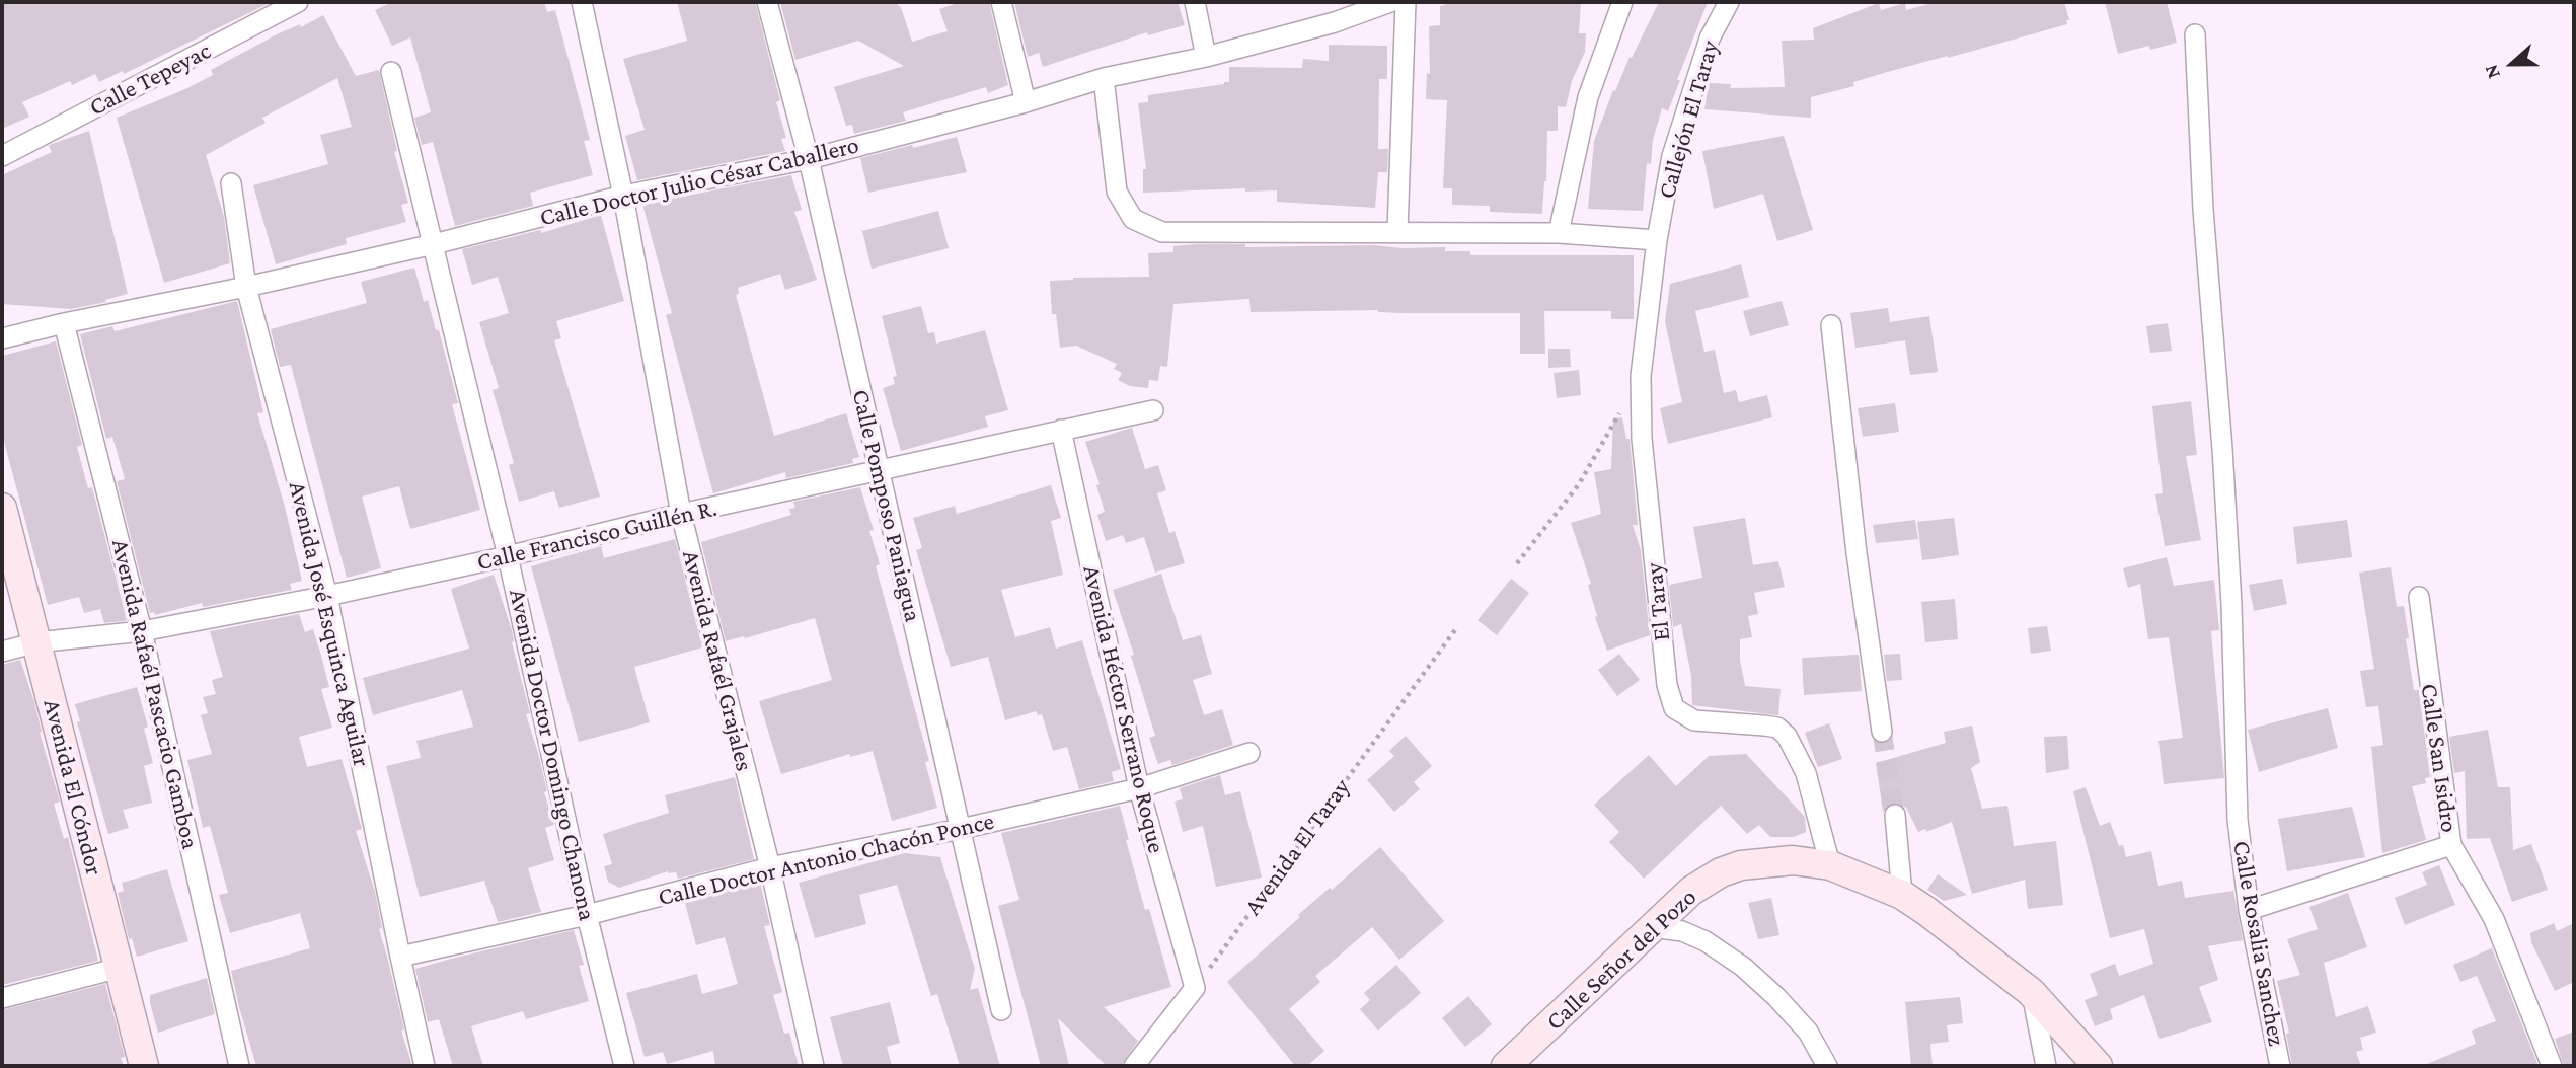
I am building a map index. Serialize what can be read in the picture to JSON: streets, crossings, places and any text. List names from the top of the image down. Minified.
{"streets":{"street":["Calle Tepeyac","Callejón El Taray","Calle Doctor Julio César Caballero","Calle Pomposo Paniagua","Calle Francisco Guillén R.","El Taray","Avenida José Esquinca Aguilar","Avenida Rafaél Grajales","Avenida Rafaél Pascacio Gamboa","Avenida Héctor Serrano Roque","Avenida Doctor Domingo Chanona","Calle San Isidro","Avenida El Cóndor","Calle Doctor Antonio Chacón Ponce","Calle Rosalia Sanchez","Calle Señor del Pozo"],"path":["Avenida El Taray"]},"crossings":[["Callejón El Taray","El Taray"],["Calle Doctor Julio César Caballero","Calle Pomposo Paniagua"],["Calle Doctor Julio César Caballero","Avenida José Esquinca Aguilar"],["Calle Doctor Julio César Caballero","Avenida Rafaél Grajales"],["Calle Doctor Julio César Caballero","Avenida Rafaél Pascacio Gamboa"],["Calle Doctor Julio César Caballero","Avenida Doctor Domingo Chanona"],["Calle Pomposo Paniagua","Calle Francisco Guillén R."],["Calle Pomposo Paniagua","Calle Doctor Antonio Chacón Ponce"],["Calle Francisco Guillén R.","Avenida José Esquinca Aguilar"],["Calle Francisco Guillén R.","Avenida Rafaél Grajales"],["Calle Francisco Guillén R.","Avenida Rafaél Pascacio Gamboa"],["Calle Francisco Guillén R.","Avenida Héctor Serrano Roque"],["Calle Francisco Guillén R.","Avenida Doctor Domingo Chanona"],["Calle Francisco Guillén R.","Avenida El Cóndor"],["El Taray","Calle Señor del Pozo"],["Avenida José Esquinca Aguilar","Calle Doctor Antonio Chacón Ponce"],["Avenida Rafaél Grajales","Calle Doctor Antonio Chacón Ponce"],["Avenida Héctor Serrano Roque","Avenida El Taray"],["Avenida Héctor Serrano Roque","Calle Doctor Antonio Chacón Ponce"],["Avenida Doctor Domingo Chanona","Calle Doctor Antonio Chacón Ponce"]],"north":"left"}
